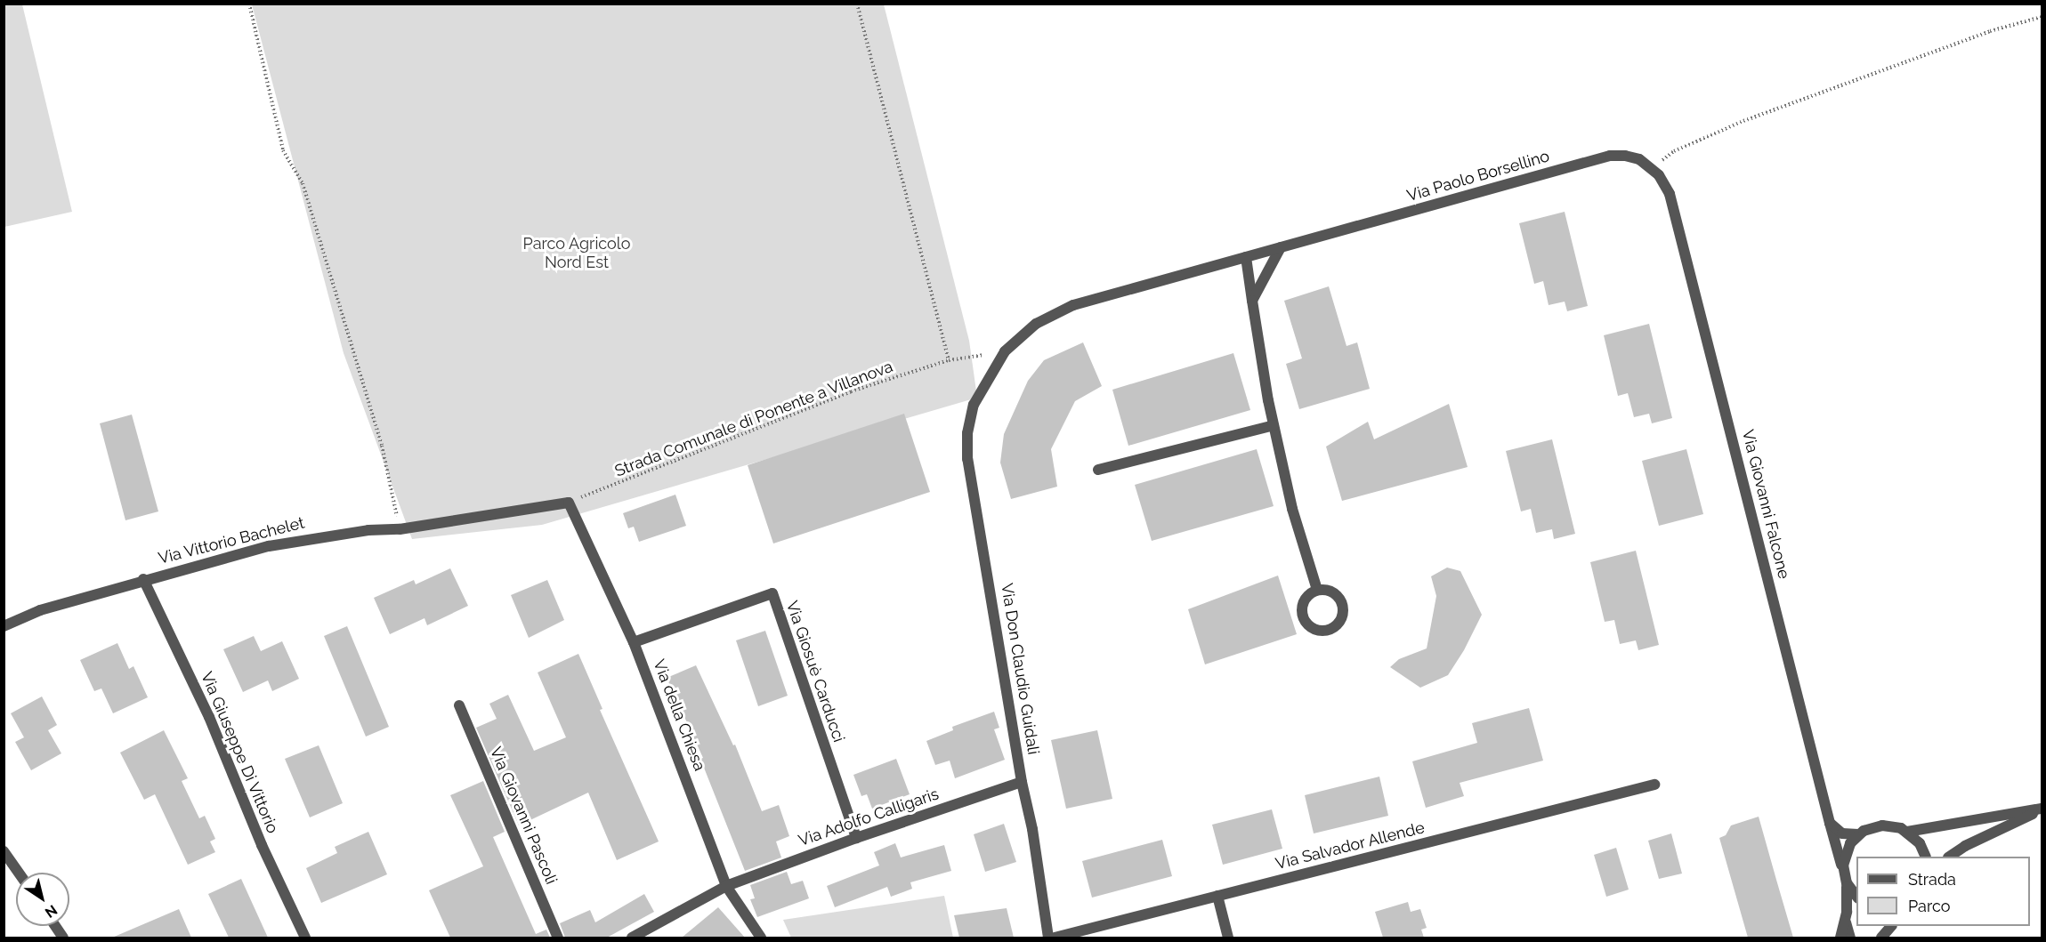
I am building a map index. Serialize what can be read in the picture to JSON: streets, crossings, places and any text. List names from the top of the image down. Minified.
{"streets":{"street":["Via Paolo Borsellino","Via Giovanni Falcone","Via Vittorio Bachelet","Via Don Claudio Guidali","Via Giosuè Carducci","Via della Chiesa","Via Giuseppe Di Vittorio","Via Giovanni Pascoli","Via Adolfo Calligaris","Via Salvador Allende"],"path":["Strada Comunale di Ponente a Villanova"]},"crossings":[["Via Paolo Borsellino","Strada Comunale di Ponente a Villanova"],["Via Paolo Borsellino","Via Giovanni Falcone"],["Via Paolo Borsellino","Via Don Claudio Guidali"],["Strada Comunale di Ponente a Villanova","Via Vittorio Bachelet"],["Strada Comunale di Ponente a Villanova","Via della Chiesa"],["Via Vittorio Bachelet","Via della Chiesa"],["Via Vittorio Bachelet","Via Giuseppe Di Vittorio"],["Via Don Claudio Guidali","Via Adolfo Calligaris"],["Via Giosuè Carducci","Via della Chiesa"],["Via Giosuè Carducci","Via Adolfo Calligaris"],["Via della Chiesa","Via Adolfo Calligaris"]],"parks":["Parco Agricolo Nord Est"],"legend":["Strada","Parco"],"north":"bottom right"}
